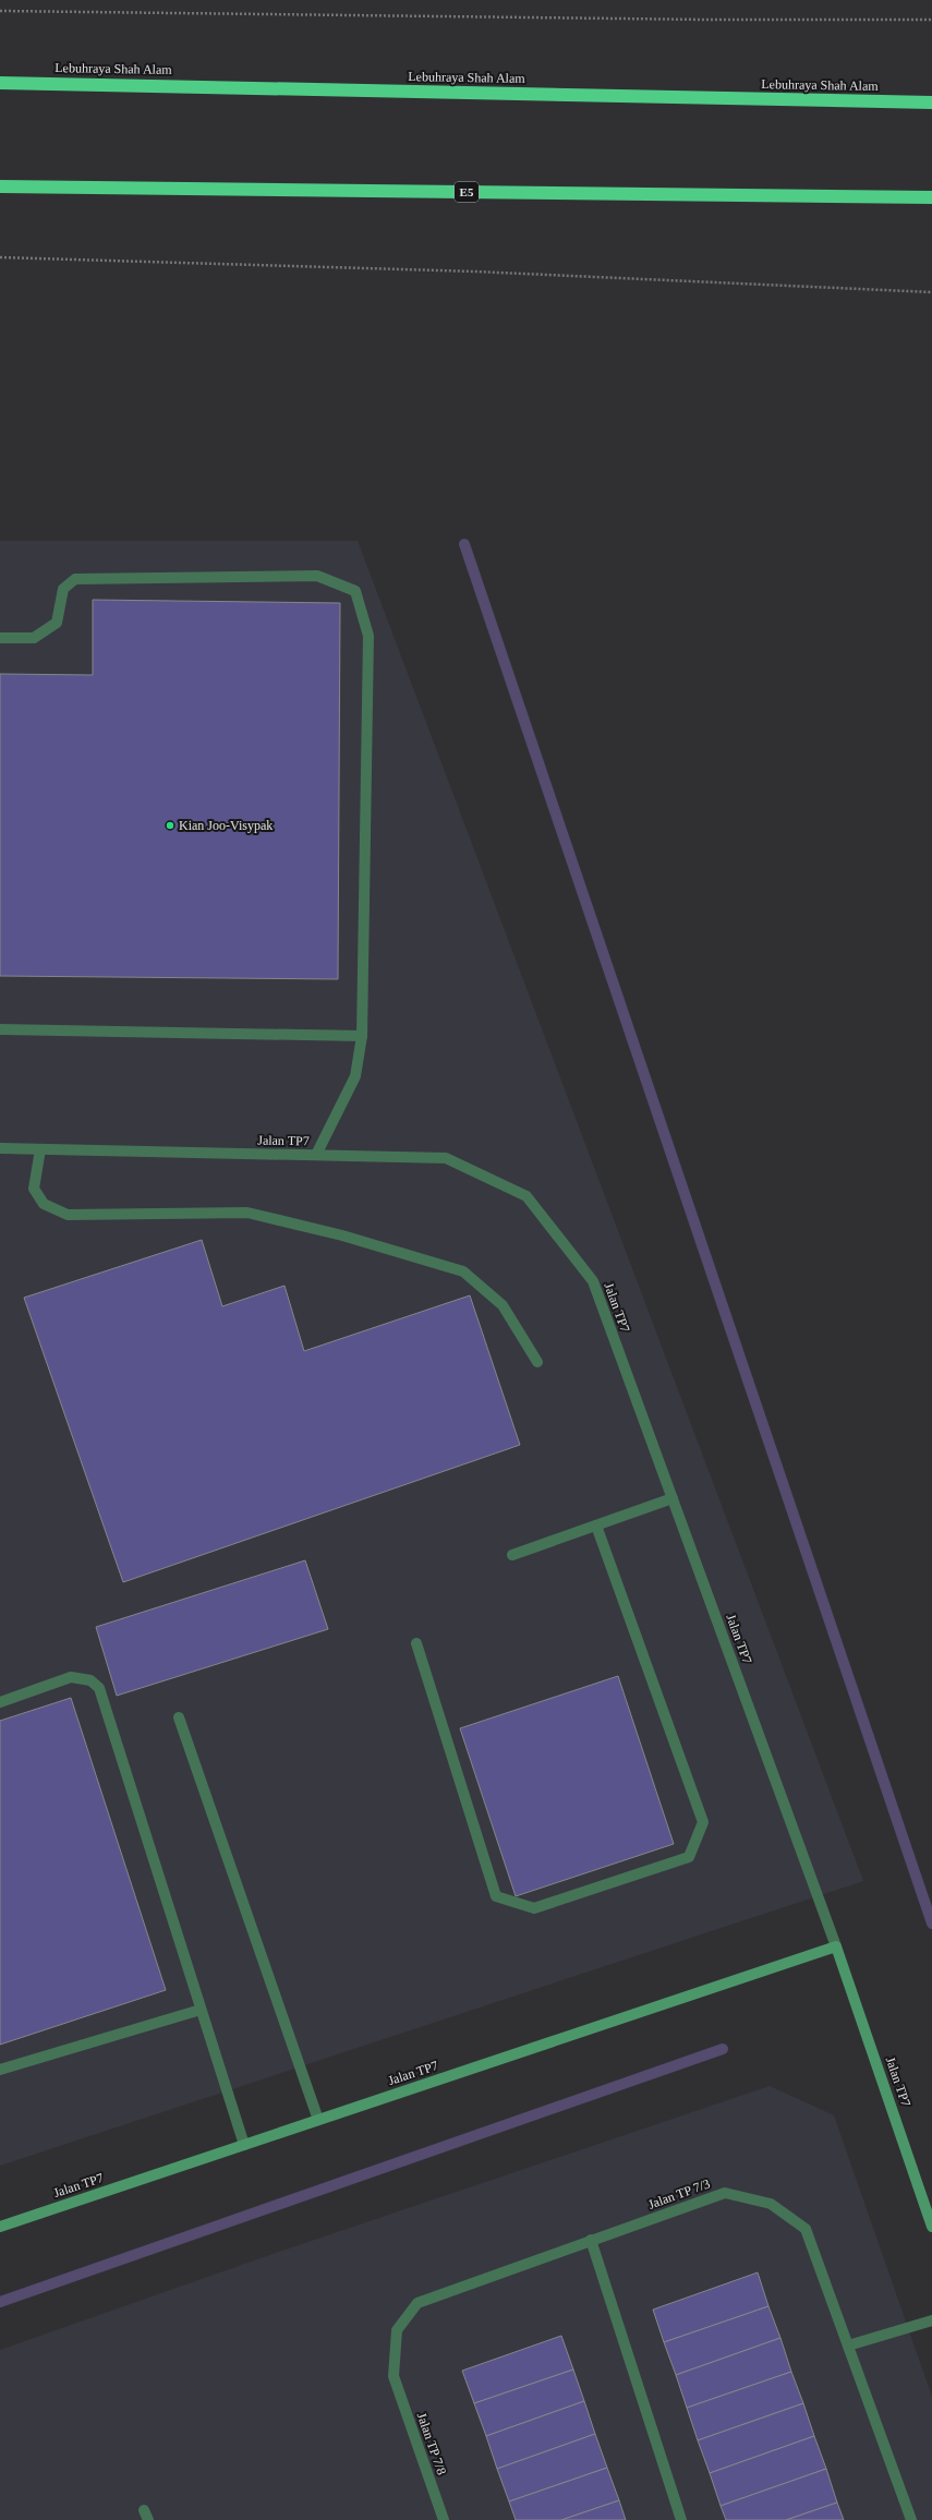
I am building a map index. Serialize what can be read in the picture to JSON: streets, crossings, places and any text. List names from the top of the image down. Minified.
{"streets":{"highway":["Lebuhraya Shah Alam","E5"],"street":["Jalan TP7","Jalan TP 7/3","Jalan TP 7/8"]},"crossings":[["Jalan TP 7/3","Jalan TP 7/8"]],"places":["Kian Joo-Visypak"]}
